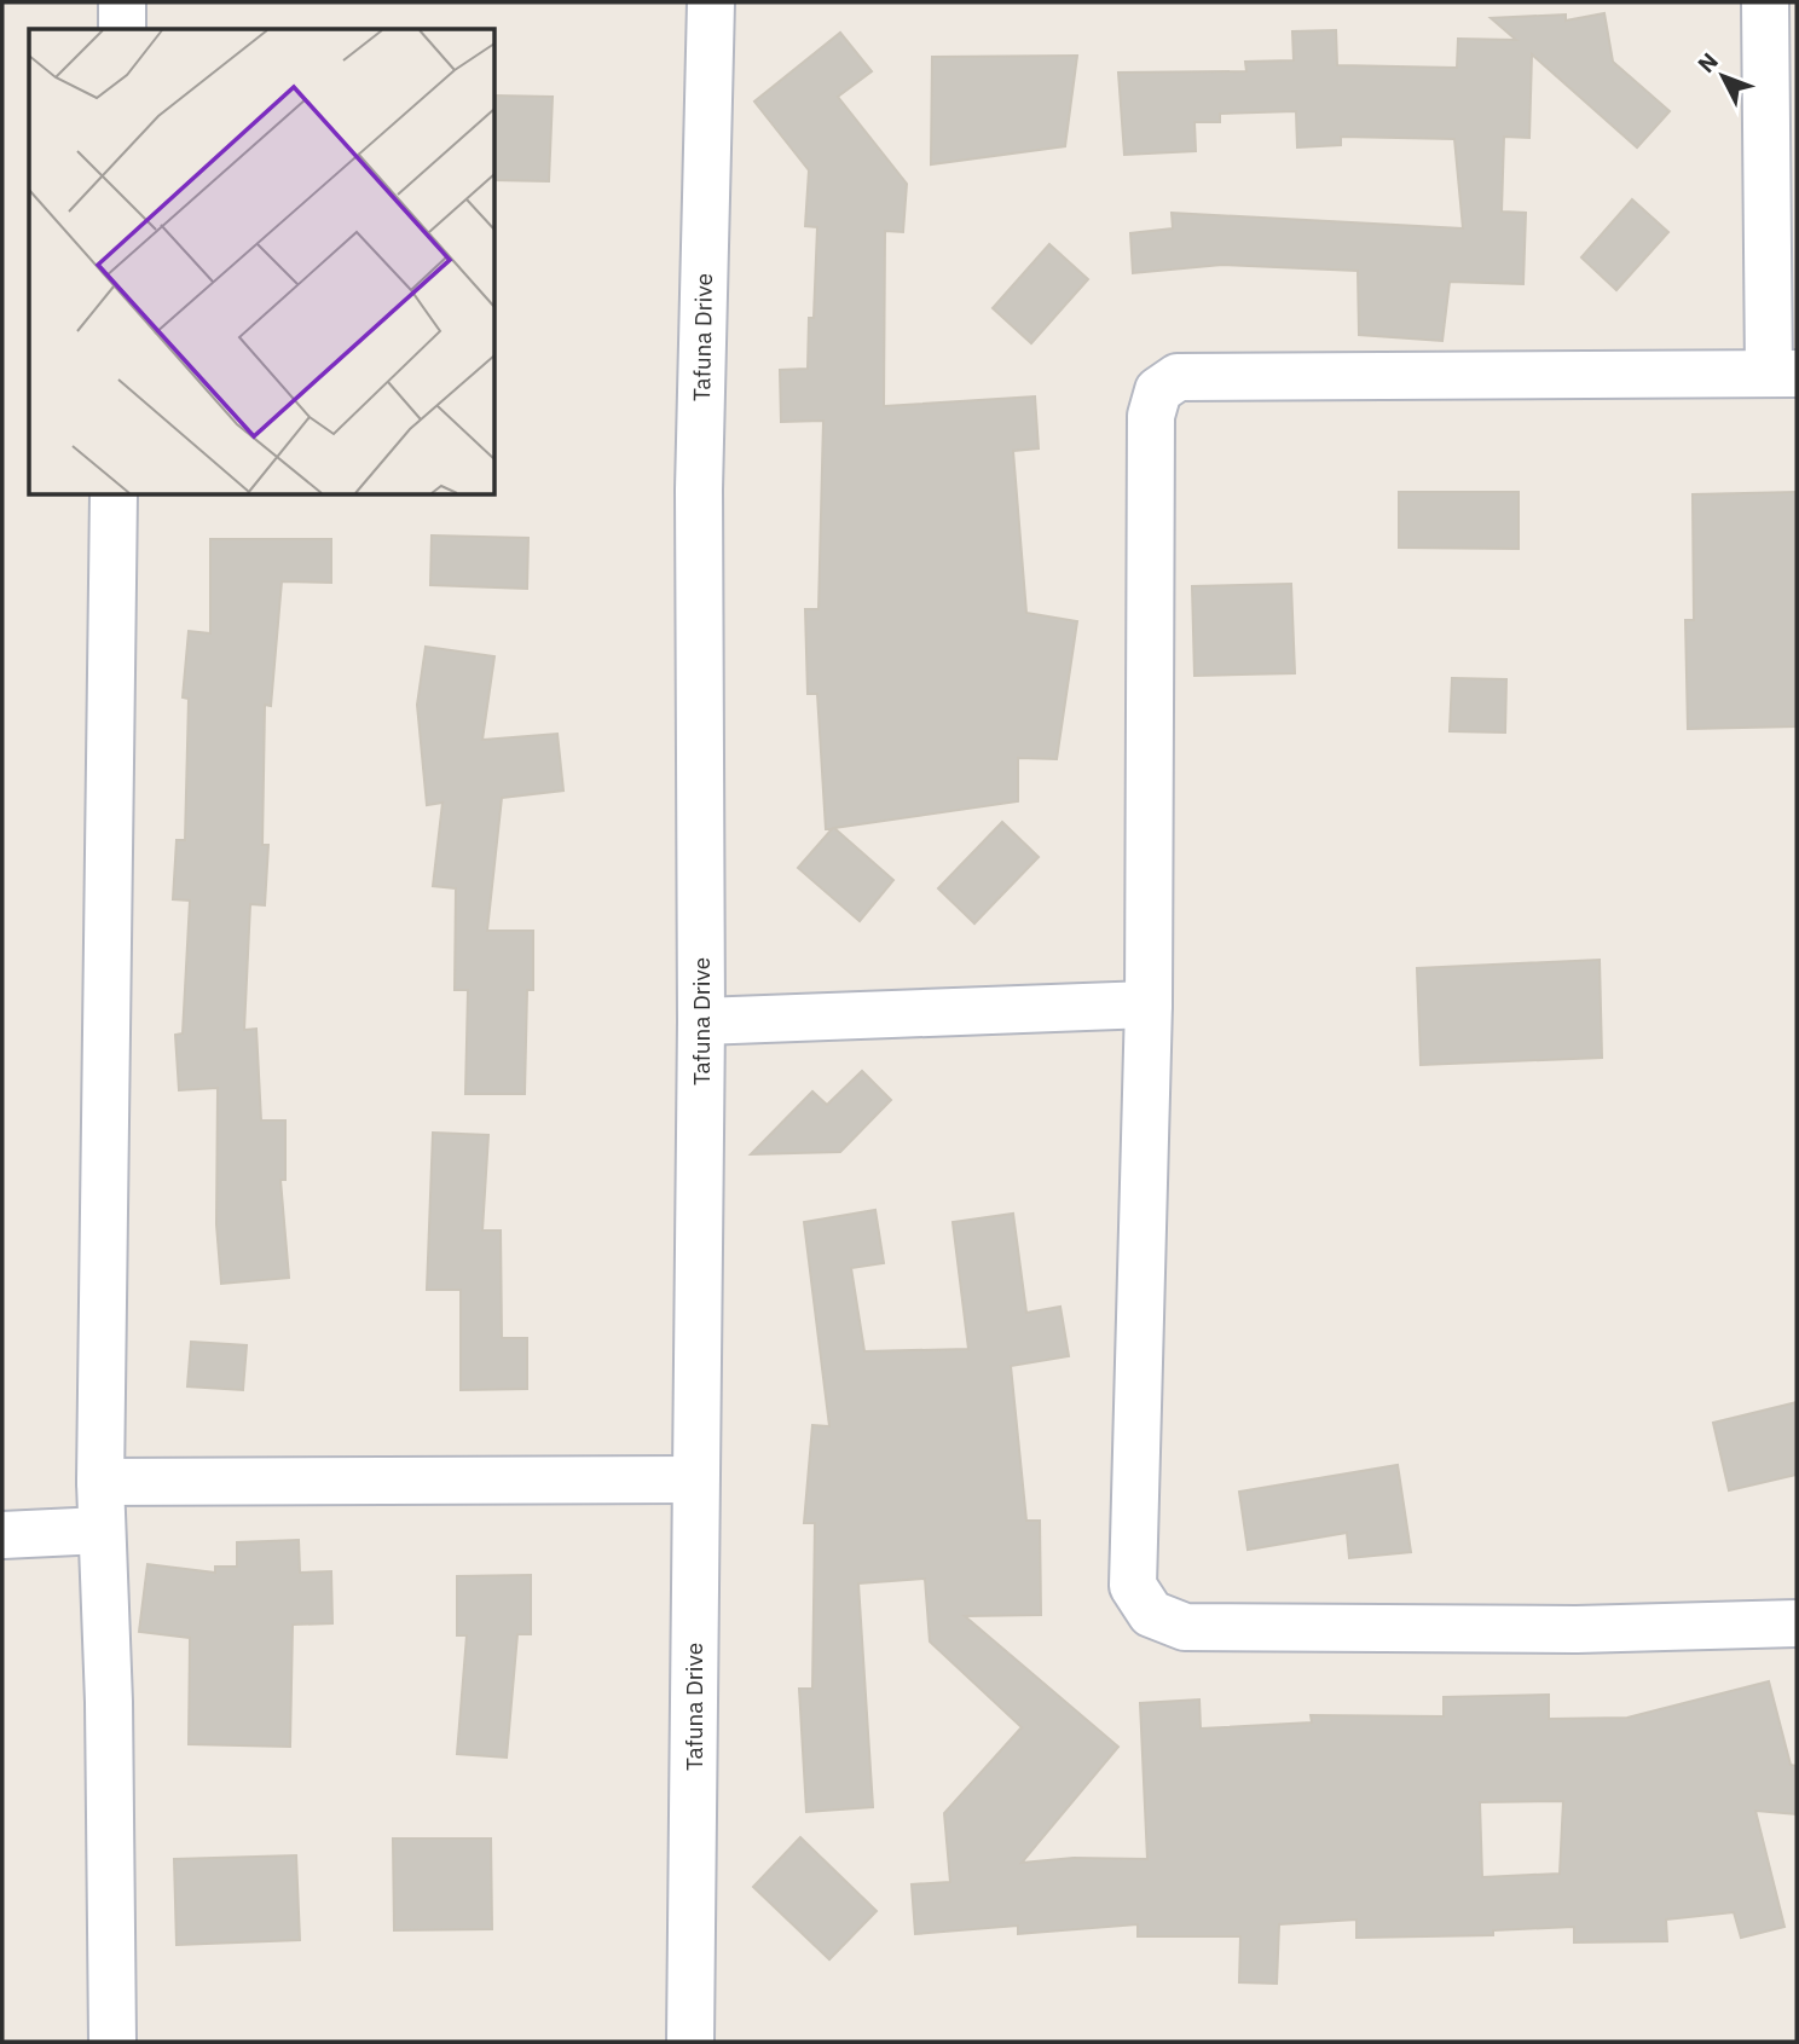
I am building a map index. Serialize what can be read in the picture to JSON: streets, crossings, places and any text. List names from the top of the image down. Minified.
{"streets":{"street":["Tafuna Drive"]},"north":"top left"}
